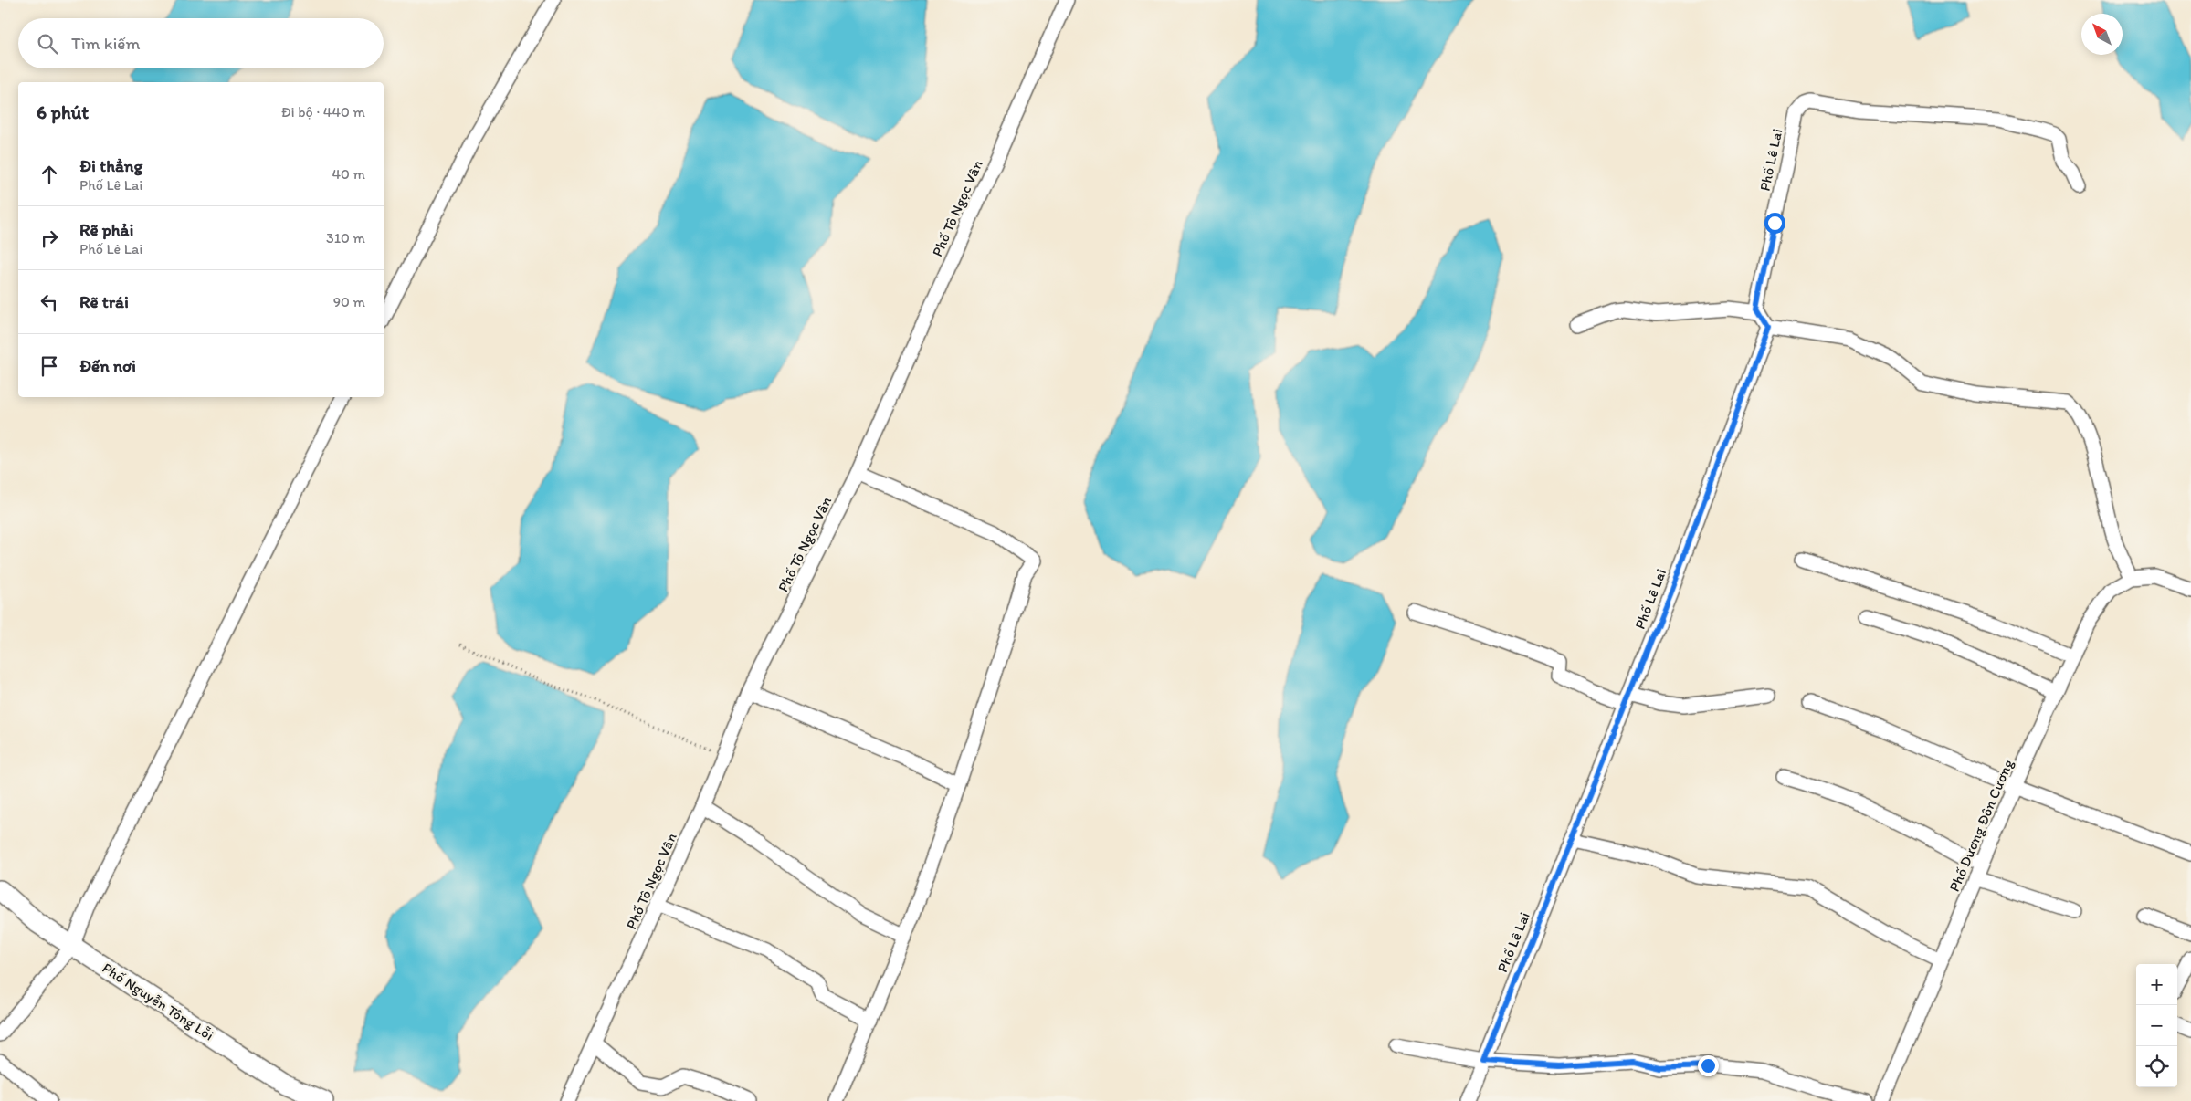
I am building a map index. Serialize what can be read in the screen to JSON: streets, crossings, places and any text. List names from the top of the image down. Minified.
{"streets":{"street":["Phố Lê Lai","Phố Tô Ngọc Vân","Phố Dương Đôn Cương","Phố Nguyễn Tông Lỗi"]},"north":"top left","page":{"search":"Tìm kiếm","heading":["6 phút","Đi bộ · 440 m"],"list":[["Đi thẳng","Phố Lê Lai","40 m"],["Rẽ phải","Phố Lê Lai","310 m"],["Rẽ trái","90 m"],"Đến nơi"],"map_buttons":["+","−"]}}
